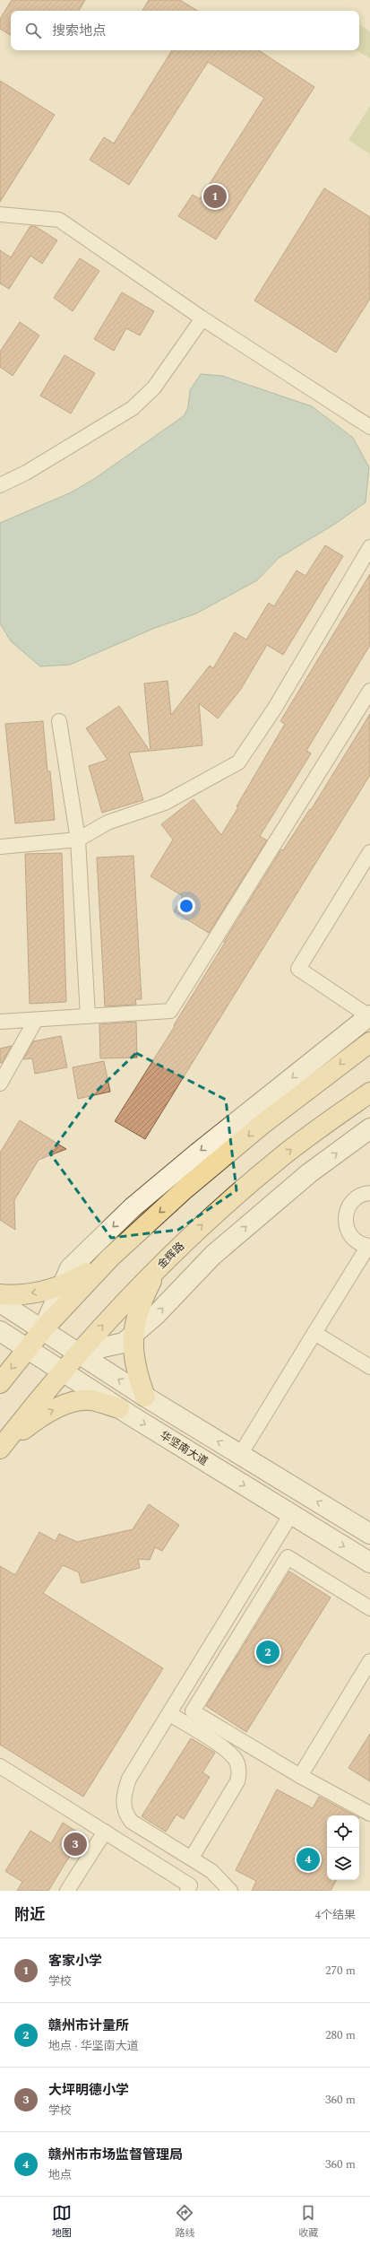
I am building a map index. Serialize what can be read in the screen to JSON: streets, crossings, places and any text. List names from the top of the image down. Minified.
{"streets":{"main road":["金辉路","华坚南大道"]},"crossings":[["金辉路","华坚南大道"]],"page":{"search":"搜索地点","pins":["1","2","3","4"],"heading":["附近","4个结果"],"list":[{"mark":"1","name":"客家小学","note":"学校","value":"270 m"},{"mark":"2","name":"赣州市计量所","note":"地点 · 华坚南大道","value":"280 m"},{"mark":"3","name":"大坪明德小学","note":"学校","value":"360 m"},{"mark":"4","name":"赣州市市场监督管理局","note":"地点","value":"360 m"}],"nav":["地图","路线","收藏"]}}
